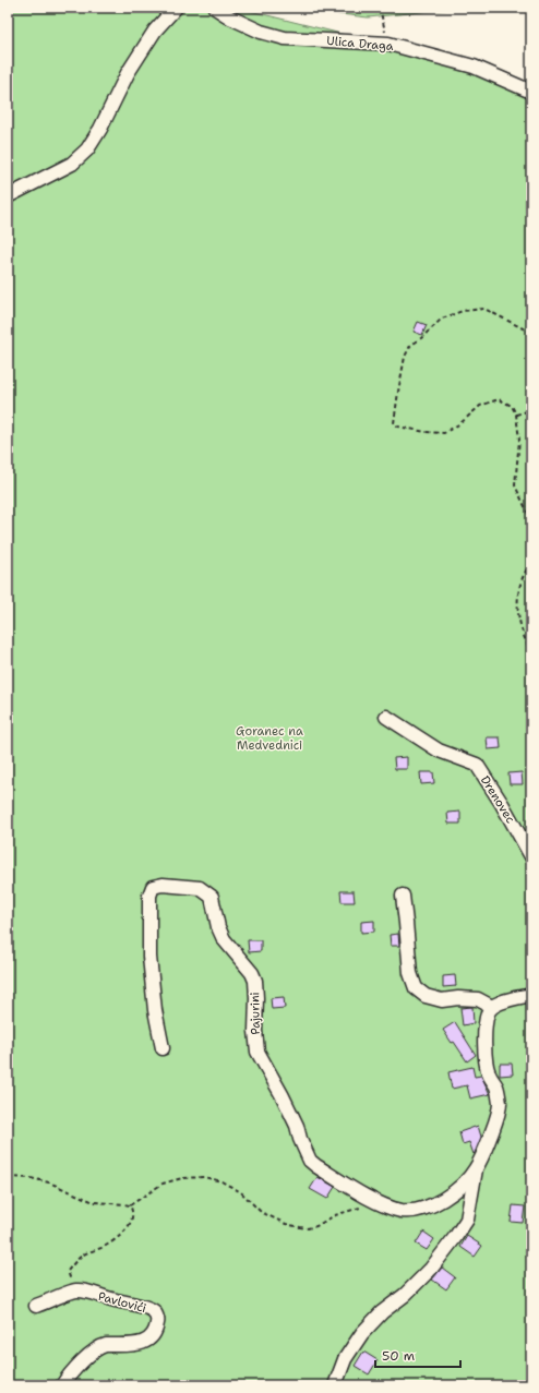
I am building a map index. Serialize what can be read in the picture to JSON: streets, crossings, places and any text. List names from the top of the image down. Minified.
{"streets":{"street":["Ulica Draga","Drenovec","Pajurini","Pavlovići"]},"parks":["Goranec na Medvednici"],"scale_bar":"50 m"}
